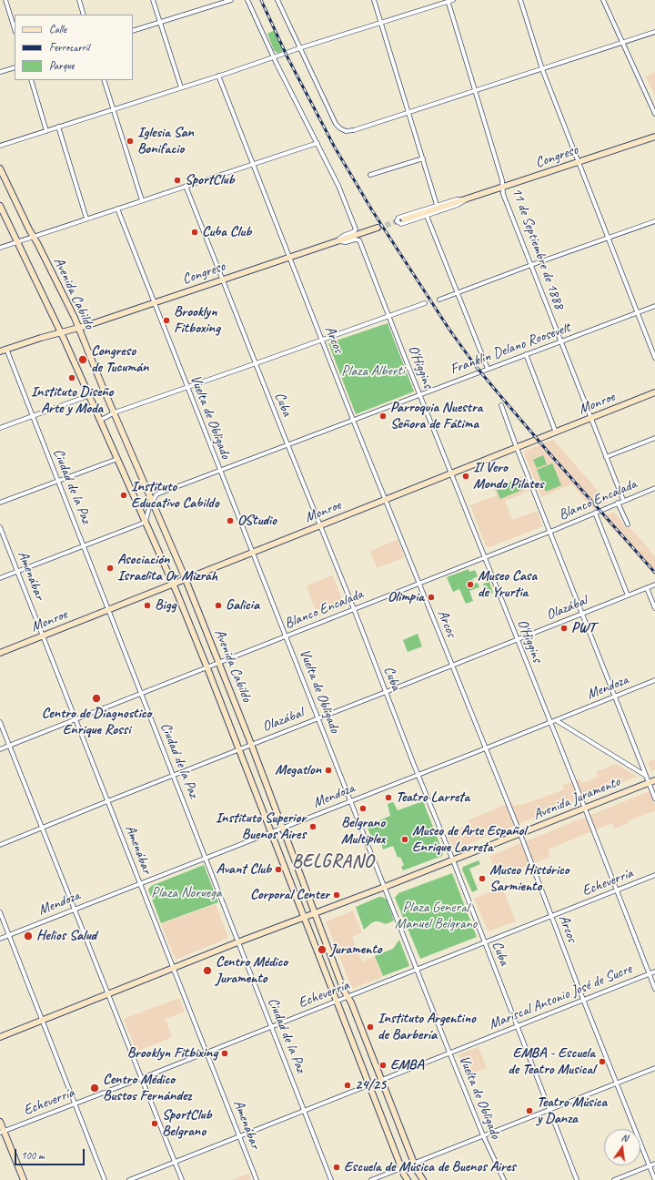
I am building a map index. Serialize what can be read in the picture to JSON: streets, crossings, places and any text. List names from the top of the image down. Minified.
{"streets":{"main road":["Congreso","Avenida Cabildo","Monroe","Avenida Juramento"],"street":["11 de Septiembre de 1888","Arcos","Franklin Delano Roosevelt","O'Higgins","Cuba","Vuelta de Obligado","Ciudad de la Paz","Blanco Encalada","Amenábar","Olazábal","Mendoza","Echeverría","Mariscal Antonio José de Sucre"]},"crossings":[["Congreso","11 de Septiembre de 1888"],["Congreso","Avenida Cabildo"],["Congreso","Arcos"],["Congreso","O'Higgins"],["Congreso","Cuba"],["Congreso","Vuelta de Obligado"],["Congreso","Ciudad de la Paz"],["11 de Septiembre de 1888","Franklin Delano Roosevelt"],["11 de Septiembre de 1888","Monroe"],["11 de Septiembre de 1888","Blanco Encalada"],["Avenida Cabildo","Franklin Delano Roosevelt"],["Avenida Cabildo","Monroe"],["Avenida Cabildo","Blanco Encalada"],["Avenida Cabildo","Olazábal"],["Avenida Cabildo","Mendoza"],["Avenida Cabildo","Avenida Juramento"],["Avenida Cabildo","Echeverría"],["Avenida Cabildo","Mariscal Antonio José de Sucre"],["Arcos","Franklin Delano Roosevelt"],["Arcos","Monroe"],["Arcos","Blanco Encalada"],["Arcos","Olazábal"],["Arcos","Mendoza"],["Arcos","Avenida Juramento"],["Arcos","Echeverría"],["Arcos","Mariscal Antonio José de Sucre"],["Franklin Delano Roosevelt","O'Higgins"],["Franklin Delano Roosevelt","Cuba"],["Franklin Delano Roosevelt","Vuelta de Obligado"],["O'Higgins","Monroe"],["O'Higgins","Blanco Encalada"],["O'Higgins","Olazábal"],["O'Higgins","Mendoza"],["O'Higgins","Avenida Juramento"],["O'Higgins","Echeverría"],["O'Higgins","Mariscal Antonio José de Sucre"],["Monroe","Cuba"],["Monroe","Vuelta de Obligado"],["Monroe","Ciudad de la Paz"],["Monroe","Amenábar"],["Cuba","Blanco Encalada"],["Cuba","Olazábal"],["Cuba","Mendoza"],["Cuba","Avenida Juramento"],["Cuba","Echeverría"],["Cuba","Mariscal Antonio José de Sucre"],["Vuelta de Obligado","Blanco Encalada"],["Vuelta de Obligado","Olazábal"],["Vuelta de Obligado","Mendoza"],["Vuelta de Obligado","Avenida Juramento"],["Vuelta de Obligado","Echeverría"],["Vuelta de Obligado","Mariscal Antonio José de Sucre"],["Ciudad de la Paz","Blanco Encalada"],["Ciudad de la Paz","Olazábal"],["Ciudad de la Paz","Mendoza"],["Ciudad de la Paz","Echeverría"],["Ciudad de la Paz","Mariscal Antonio José de Sucre"],["Blanco Encalada","Amenábar"],["Amenábar","Olazábal"],["Amenábar","Mendoza"],["Amenábar","Echeverría"],["Amenábar","Mariscal Antonio José de Sucre"]],"districts":["BELGRANO"],"parks":["Plaza Alberti","Plaza Noruega","Plaza General Manuel Belgrano"],"places":["Iglesia San Bonifacio","SportClub","Cuba Club","Brooklyn Fitboxing","Congreso de Tucumán","Instituto Diseño Arte y Moda","Parroquia Nuestra Señora de Fátima","Il Vero Mondo Pilates","Instituto Educativo Cabildo","OStudio","Asociación Israelita Or Mizrah","Museo Casa de Yrurtia","Olimpia","Bigg","Galicia","PWT","Centro de Diagnostico Enrique Rossi","Megatlon","Teatro Larreta","Belgrano Multiplex","Instituto Superior Buenos Aires","Museo de Arte Español Enrique Larreta","Avant Club","Museo Histórico Sarmiento","Corporal Center","Helios Salud","Juramento","Centro Médico Juramento","Instituto Argentino de Barbería","Brooklyn Fitbixing","EMBA - Escuela de Teatro Musical","EMBA","24/25","Centro Médico Bustos Fernández","Teatro Música y Danza","SportClub Belgrano","Escuela de Música de Buenos Aires"],"legend":["Calle","Ferrocarril","Parque"],"scale_bar":"100 m","north":"top"}
